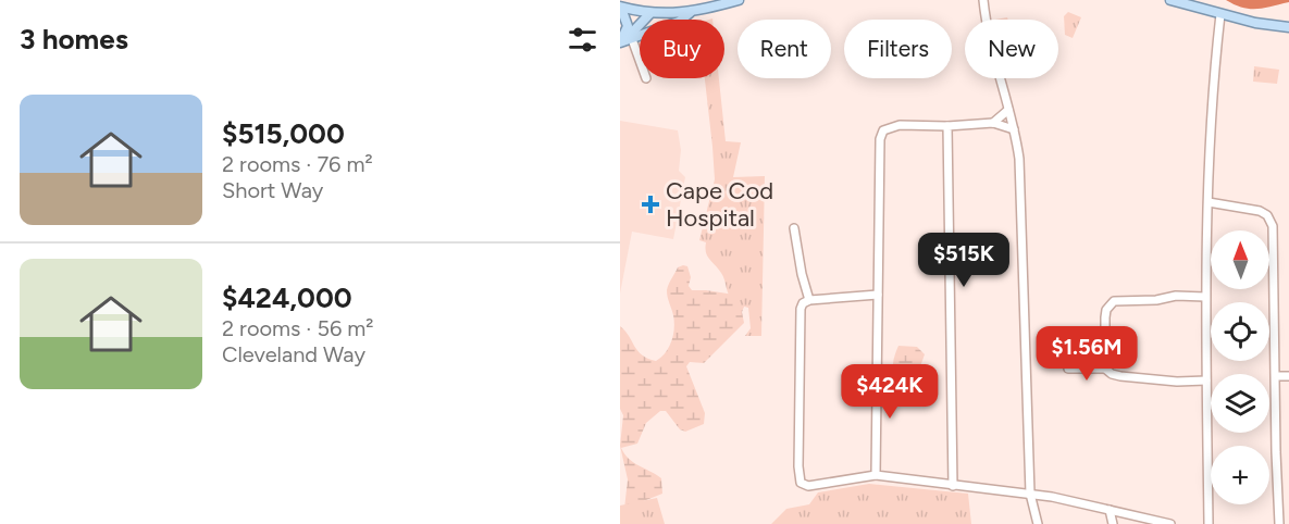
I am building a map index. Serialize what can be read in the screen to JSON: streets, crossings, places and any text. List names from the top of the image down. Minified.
{"places":{"health":["Cape Cod Hospital"]},"north":"top","page":{"heading":"3 homes","chip":["Buy","Rent","Filters","New"],"list":[{"name":"$515,000","note":"2 rooms · 76 m² · Short Way"},{"name":"$424,000","note":"2 rooms · 56 m² · Cleveland Way"}],"map_buttons":"+","price":["$515K","$1.56M","$424K"]}}
